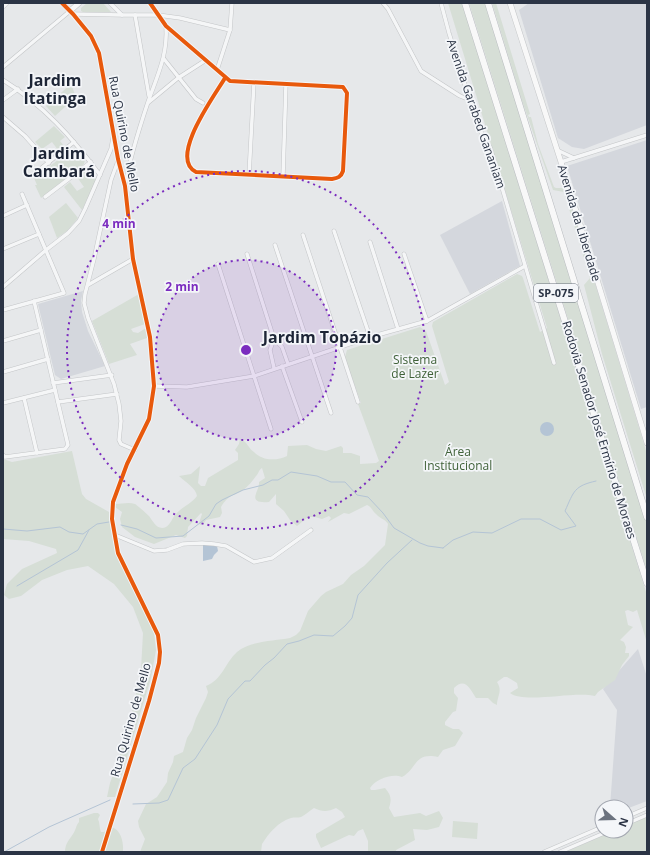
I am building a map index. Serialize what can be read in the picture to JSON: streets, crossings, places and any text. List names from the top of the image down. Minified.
{"streets":{"highway":["SP-075","Rodovia Senador José Ermírio de Moraes"],"street":["Avenida Garabed Gananiam","Rua Quirino de Mello","Avenida da Liberdade"]},"districts":["Jardim Itatinga","Jardim Cambará","Jardim Topázio"],"parks":["Sistema de Lazer","Área Institucional"],"north":"right","rings":["4 min","2 min"]}
